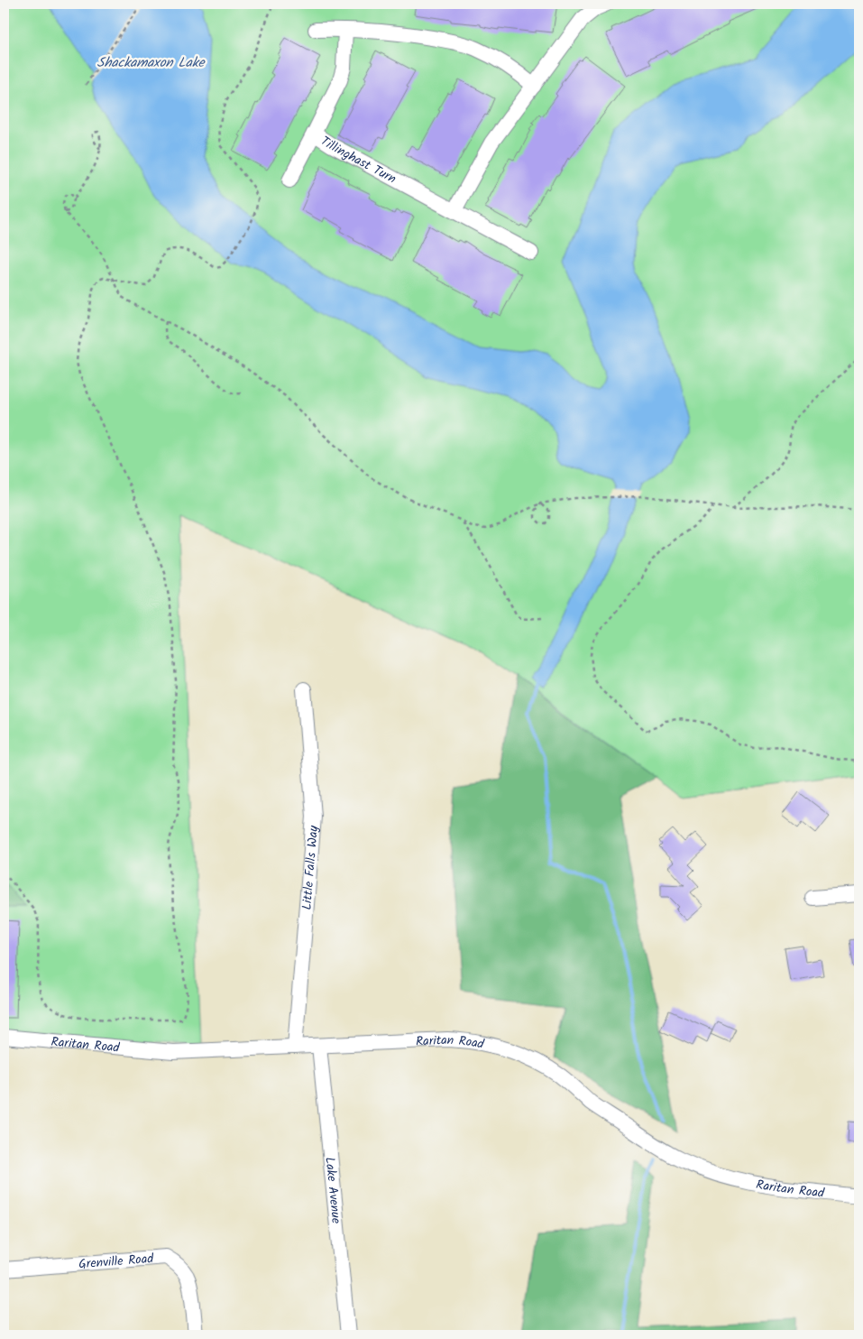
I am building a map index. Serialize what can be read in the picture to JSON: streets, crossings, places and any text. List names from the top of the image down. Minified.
{"streets":{"street":["Tillinghast Turn","Little Falls Way","Raritan Road","Lake Avenue","Grenville Road"]},"crossings":[["Little Falls Way","Raritan Road"],["Raritan Road","Lake Avenue"]],"water":["Shackamaxon Lake"]}
